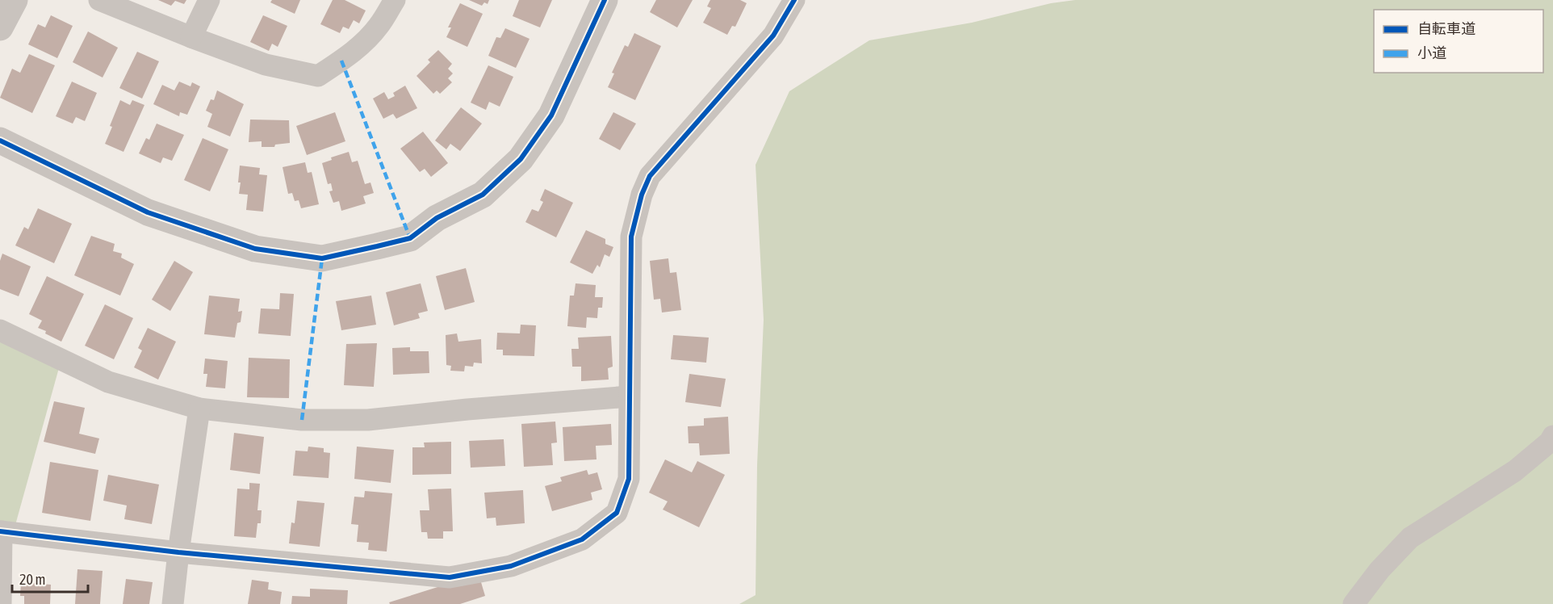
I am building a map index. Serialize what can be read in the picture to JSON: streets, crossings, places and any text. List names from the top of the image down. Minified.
{"legend":["自転車道","小道"],"scale_bar":"20 m"}
